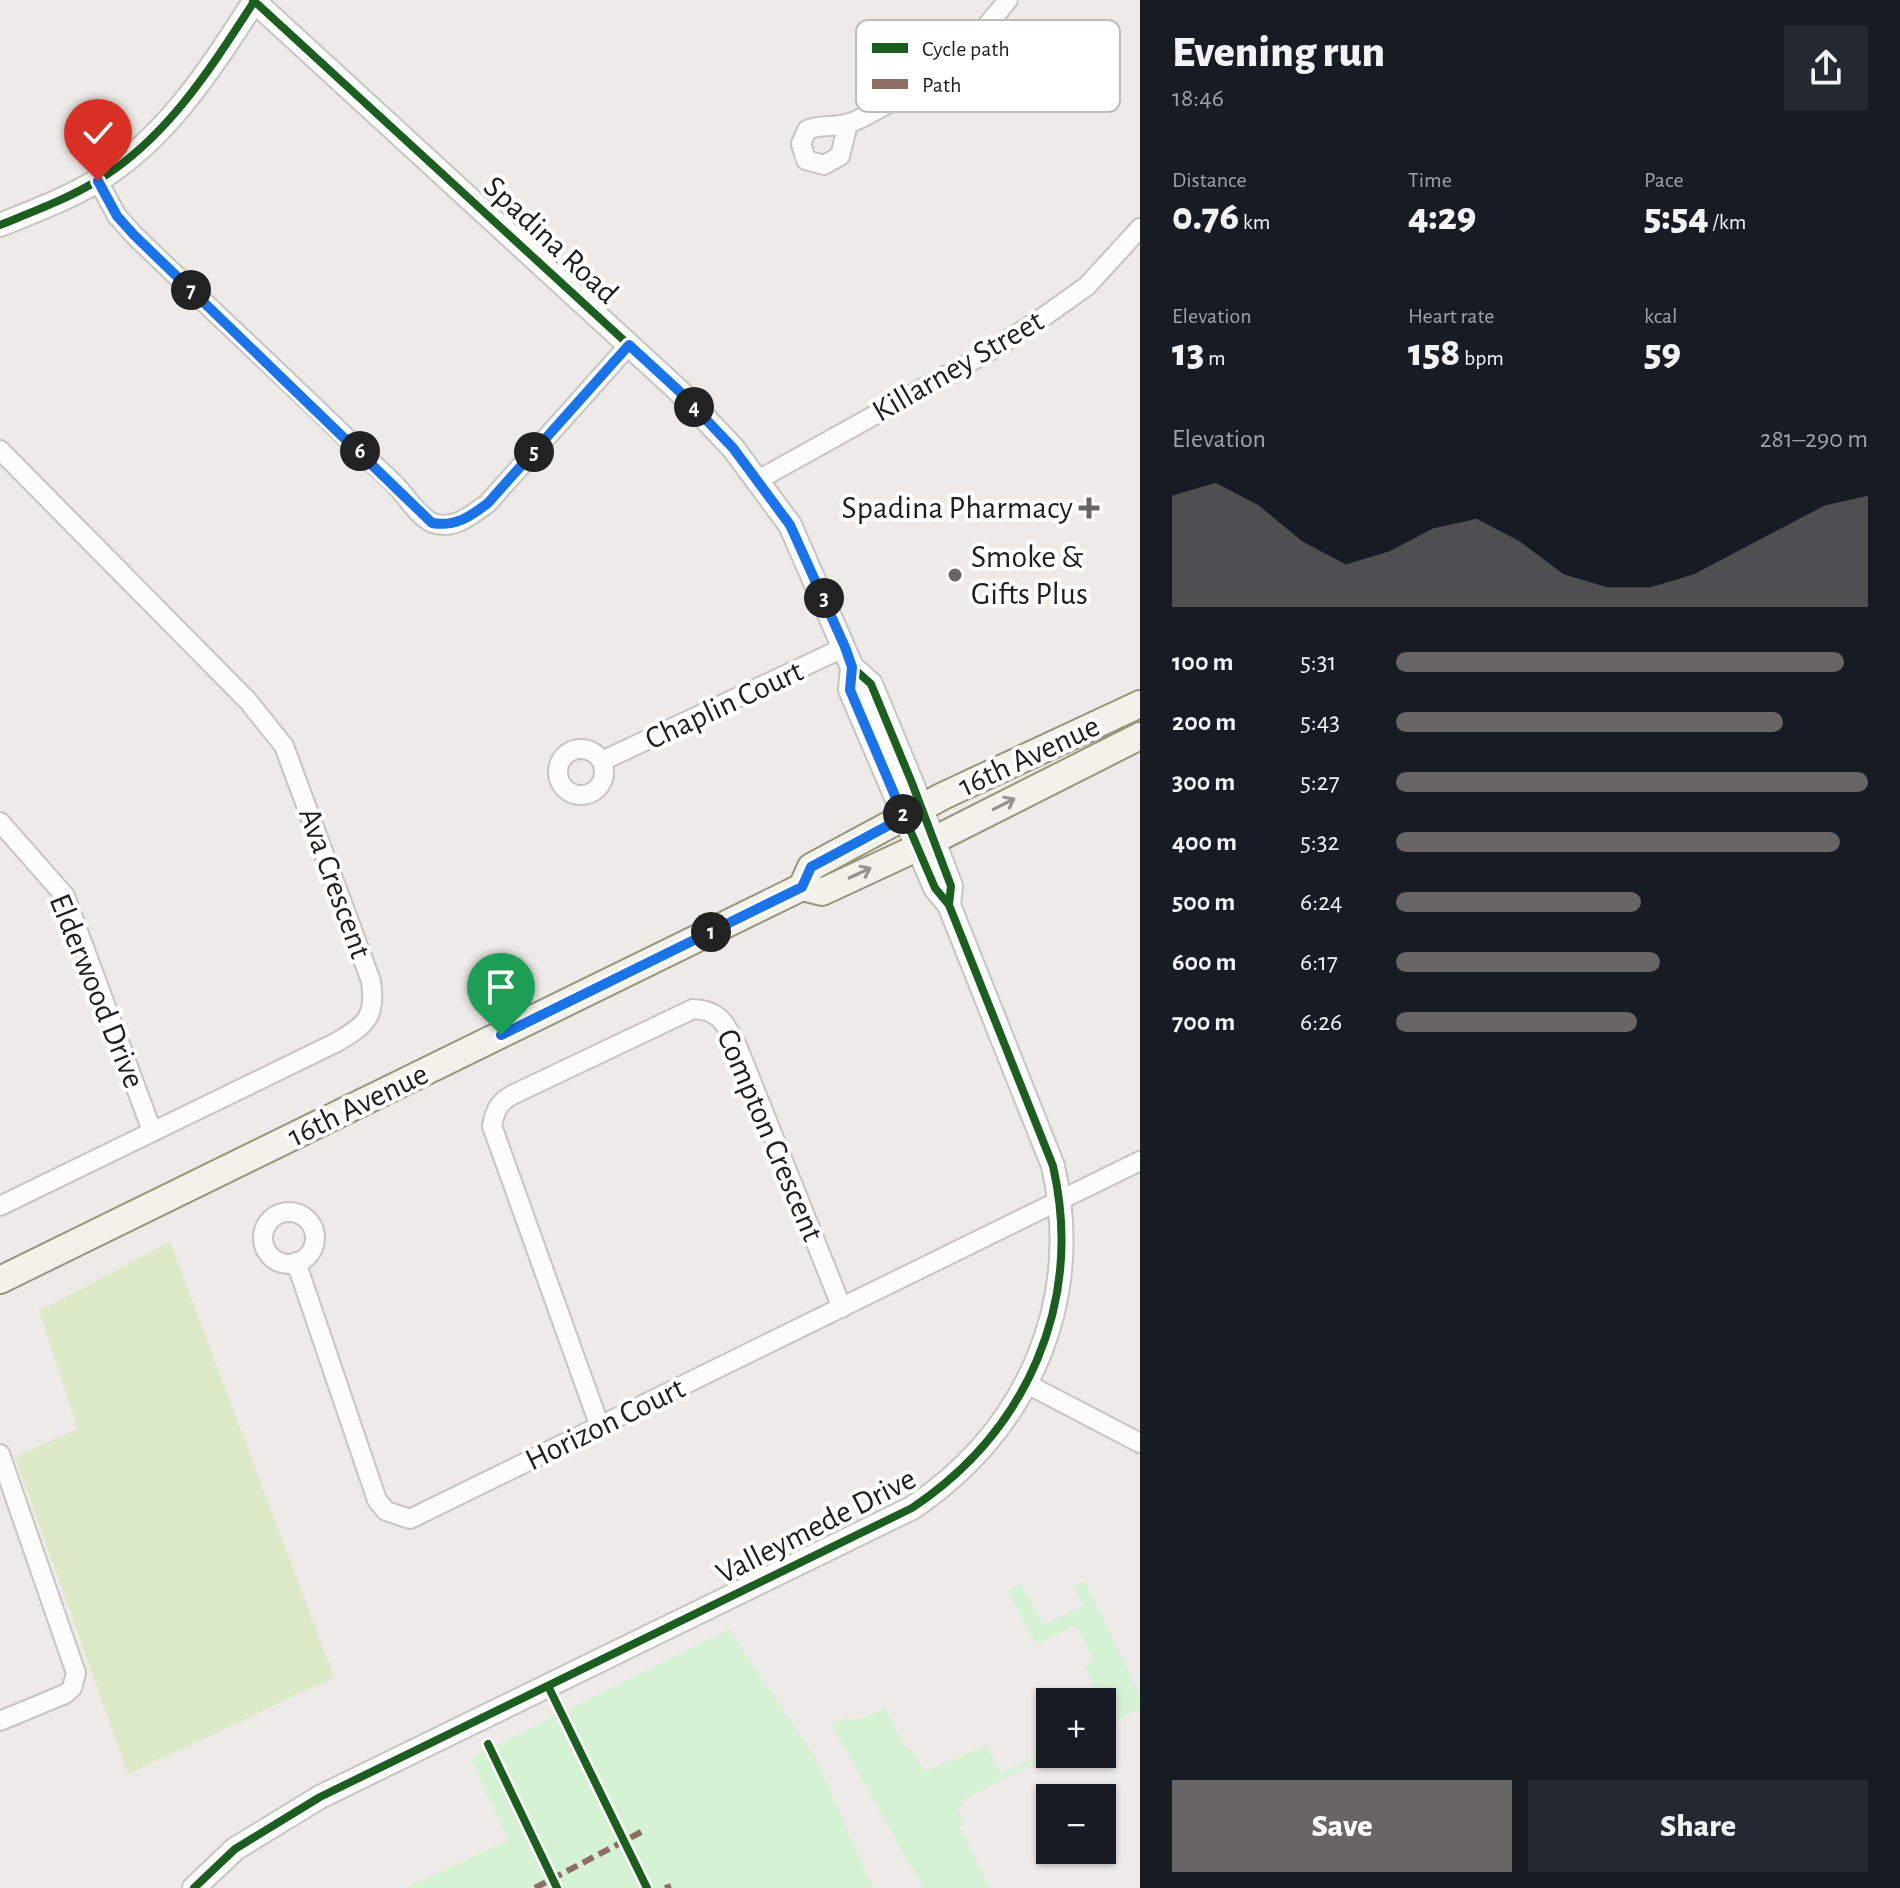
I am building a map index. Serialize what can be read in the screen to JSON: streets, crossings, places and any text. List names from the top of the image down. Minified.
{"streets":{"main road":["16th Avenue"],"street":["Spadina Road","Killarney Street","Chaplin Court","Ava Crescent","Elderwood Drive","Compton Crescent","Horizon Court","Valleymede Drive"]},"crossings":[["Spadina Road","Killarney Street"],["Spadina Road","Chaplin Court"],["Spadina Road","16th Avenue"],["Spadina Road","Valleymede Drive"],["16th Avenue","Valleymede Drive"],["Ava Crescent","Elderwood Drive"],["Compton Crescent","Horizon Court"],["Horizon Court","Valleymede Drive"]],"places":{"health":["Spadina Pharmacy"],"other":["Smoke & Gifts Plus"]},"legend":["Cycle path","Path"],"page":{"heading":["Evening run","18:46"],"stats":[["Distance","0.76 km"],["Time","4:29"],["Pace","5:54 /km"],["Elevation","13 m"],["Heart rate","158 bpm"],["kcal","59"]],"pins":["7","4","6","5","3","2","1"],"chart":["Elevation","281–290 m"],"list":[{"name":"100 m","note":"5:31"},{"name":"200 m","note":"5:43"},{"name":"300 m","note":"5:27"},{"name":"400 m","note":"5:32"},{"name":"500 m","note":"6:24"},{"name":"600 m","note":"6:17"},{"name":"700 m","note":"6:26"}],"map_buttons":["+","−"],"buttons":["Save","Share"]}}
